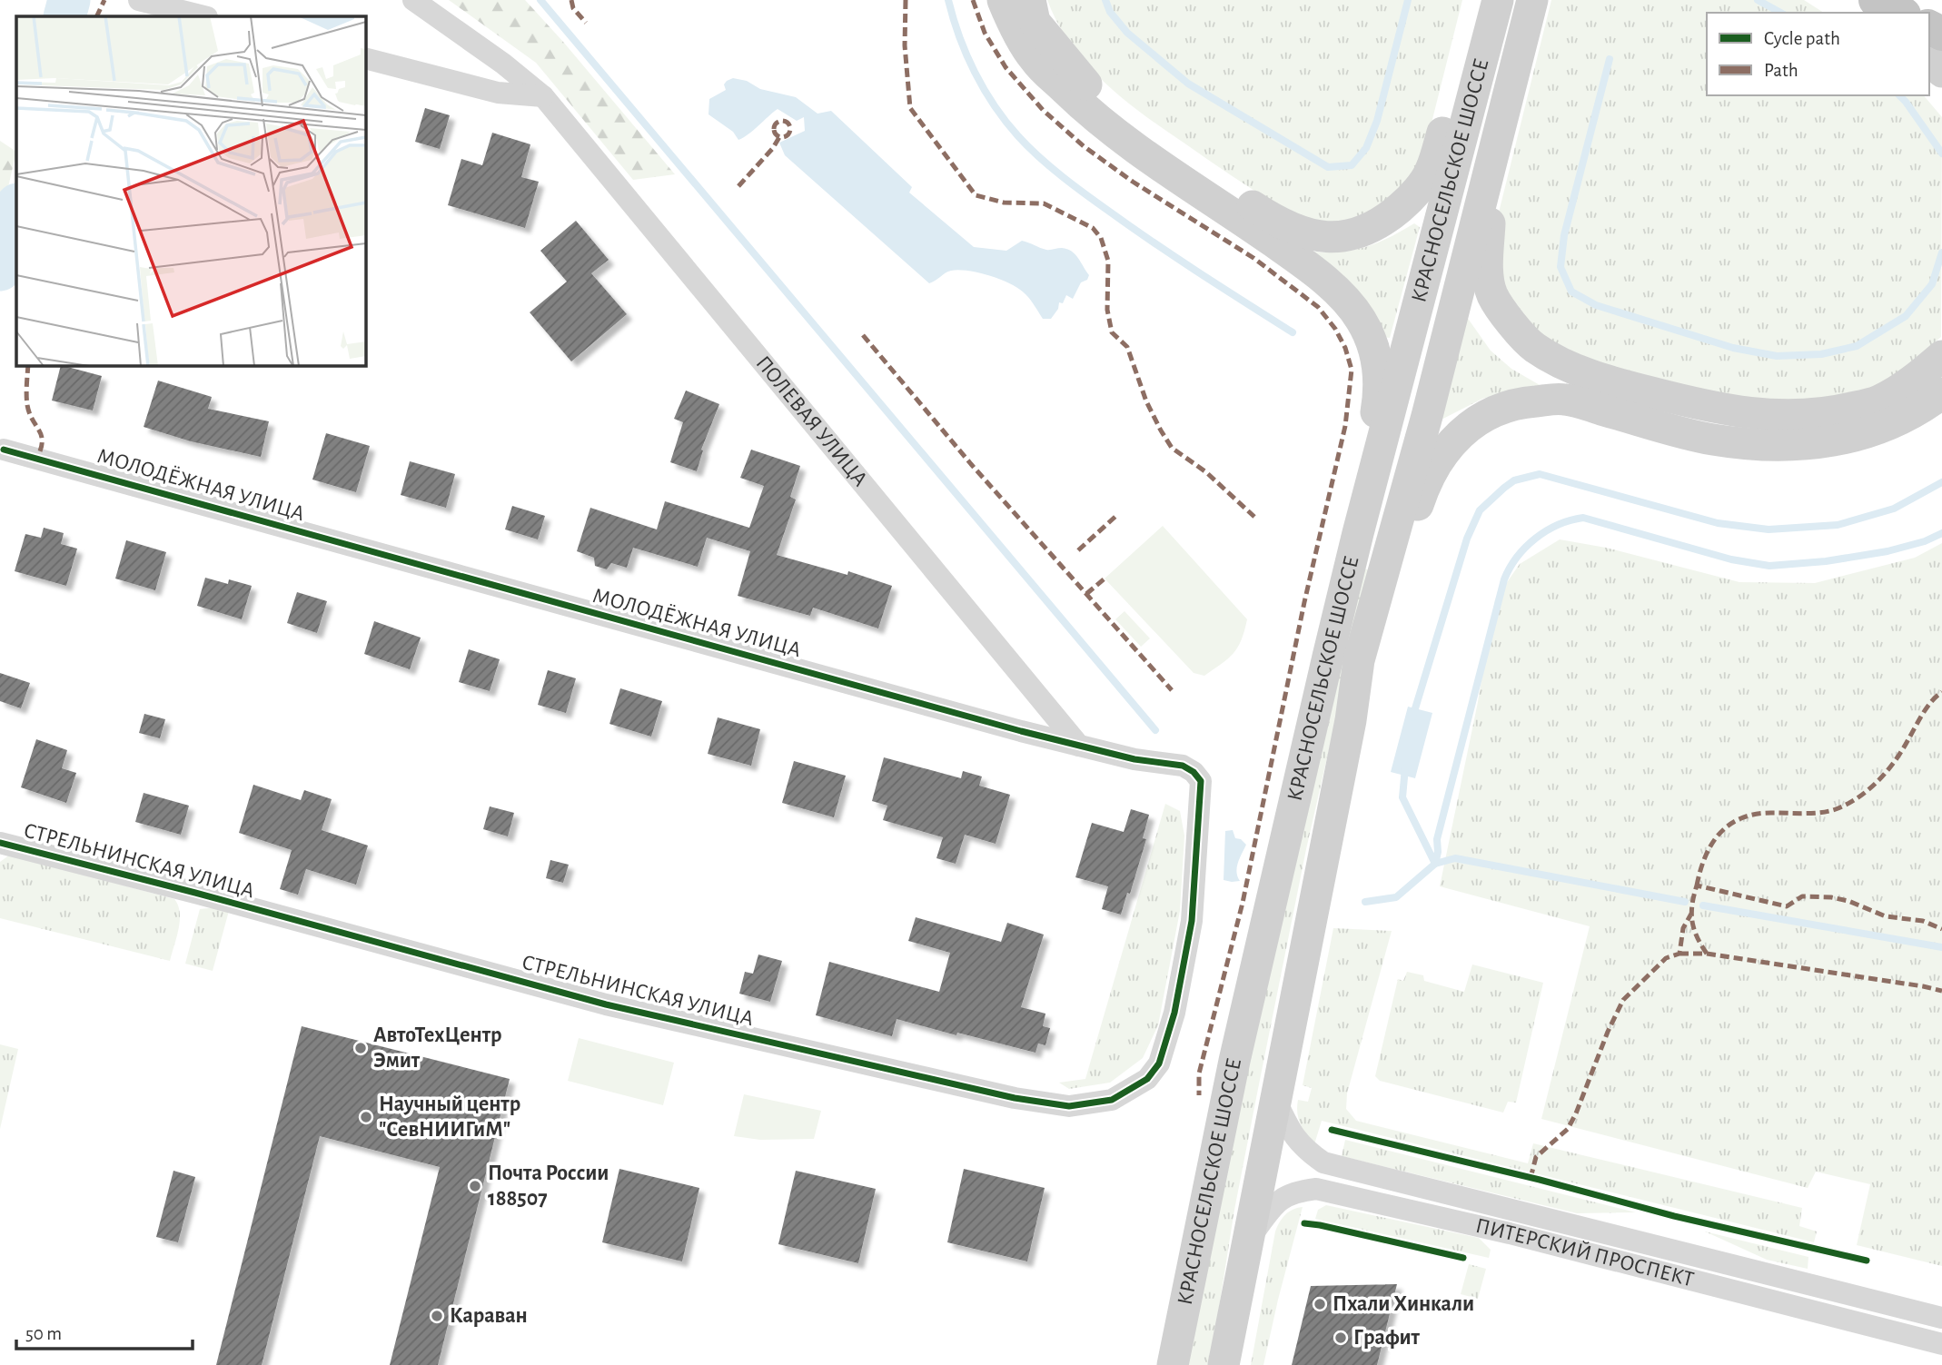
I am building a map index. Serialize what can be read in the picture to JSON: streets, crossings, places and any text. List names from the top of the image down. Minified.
{"streets":{"main road":["КРАСНОСЕЛЬСКОЕ ШОССЕ"],"street":["ПОЛЕВАЯ УЛИЦА","МОЛОДЁЖНАЯ УЛИЦА","СТРЕЛЬНИНСКАЯ УЛИЦА","ПИТЕРСКИЙ ПРОСПЕКТ"]},"crossings":[["КРАСНОСЕЛЬСКОЕ ШОССЕ","ПИТЕРСКИЙ ПРОСПЕКТ"],["ПОЛЕВАЯ УЛИЦА","МОЛОДЁЖНАЯ УЛИЦА"],["МОЛОДЁЖНАЯ УЛИЦА","СТРЕЛЬНИНСКАЯ УЛИЦА"]],"places":["АвтоТехЦентр Эмит","Научный центр \"СевНИИГиМ\"","Почта России 188507","Пхали Хинкали","Караван","Графит"],"legend":["Cycle path","Path"],"scale_bar":"50 m"}
